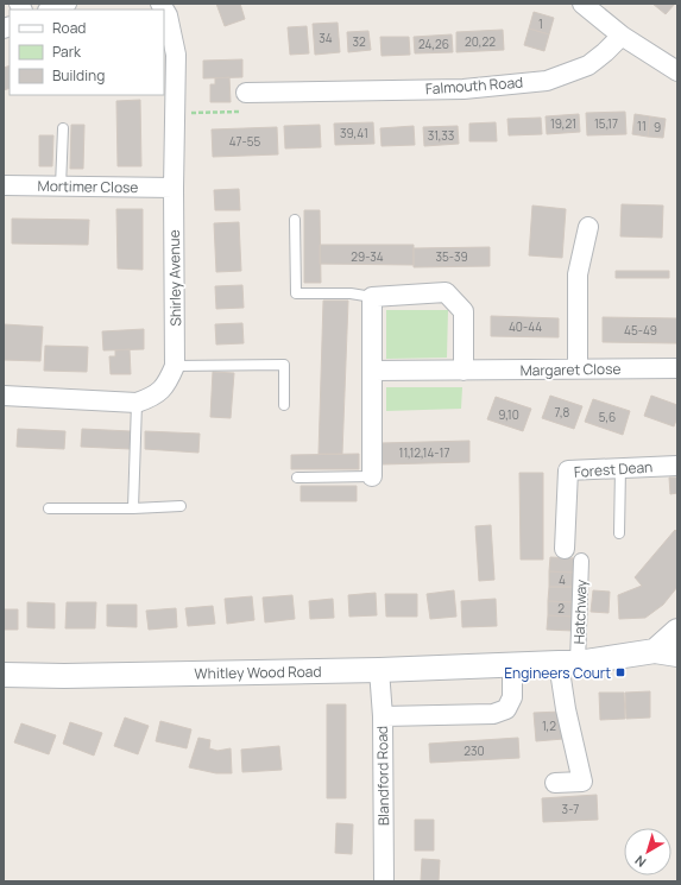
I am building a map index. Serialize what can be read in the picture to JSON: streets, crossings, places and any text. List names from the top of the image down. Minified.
{"streets":{"street":["Falmouth Road","Mortimer Close","Shirley Avenue","Margaret Close","Forest Dean","Hatchway","Whitley Wood Road","Blandford Road"]},"crossings":[["Mortimer Close","Shirley Avenue"],["Hatchway","Whitley Wood Road"],["Whitley Wood Road","Blandford Road"]],"places":{"transit":["Engineers Court"]},"house_numbers":["1","34","32","20,22","24,26","19,21","15,17","11","9","39,41","31,33","47-55","29-34","35-39","40-44","45-49","7,8","9,10","5,6","11,12,14-17","4","2","1,2","230","3-7"],"legend":["Road","Park","Building"],"north":"bottom left"}
